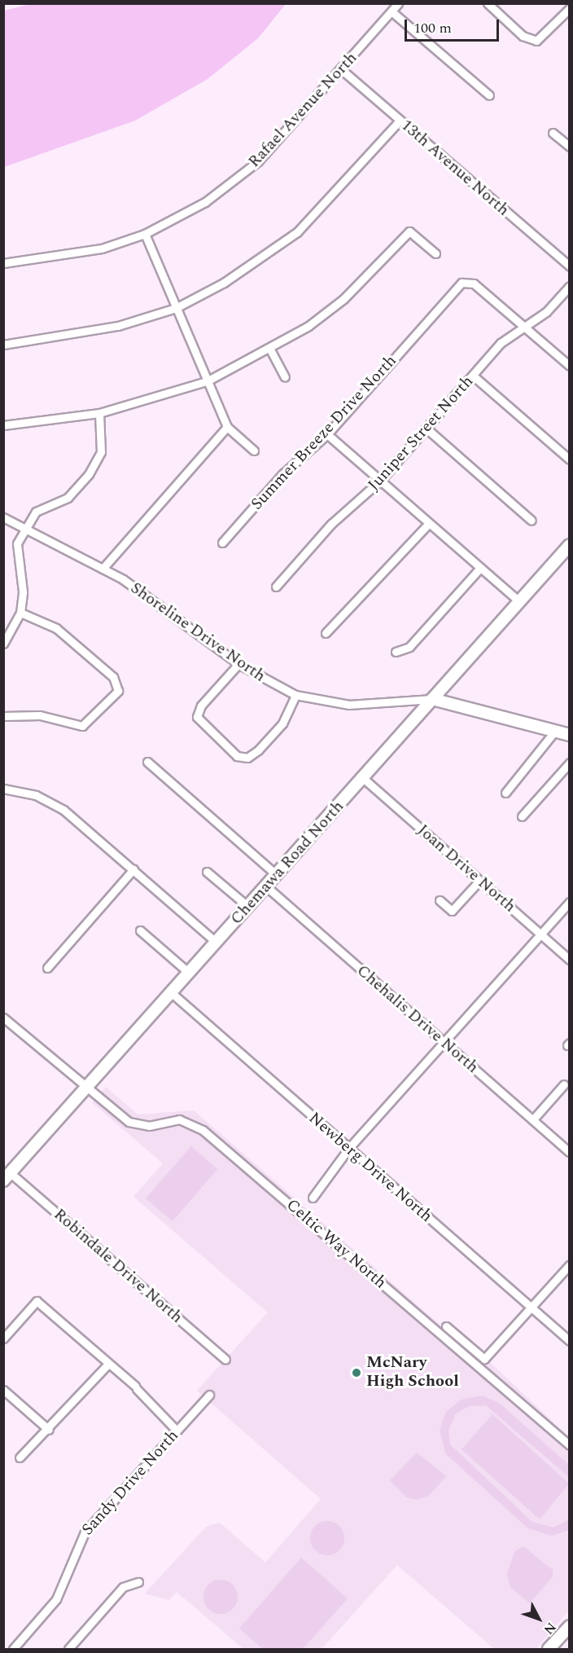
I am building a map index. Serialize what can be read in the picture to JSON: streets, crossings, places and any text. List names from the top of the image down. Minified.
{"streets":{"street":["Rafael Avenue North","13th Avenue North","Summer Breeze Drive North","Juniper Street North","Shoreline Drive North","Chemawa Road North","Joan Drive North","Chehalis Drive North","Newberg Drive North","Celtic Way North","Robindale Drive North","Sandy Drive North"]},"crossings":[["Rafael Avenue North","13th Avenue North"],["Summer Breeze Drive North","Juniper Street North"],["Shoreline Drive North","Chemawa Road North"],["Chemawa Road North","Joan Drive North"],["Chemawa Road North","Chehalis Drive North"],["Chemawa Road North","Newberg Drive North"],["Chemawa Road North","Celtic Way North"],["Chemawa Road North","Robindale Drive North"]],"places":["McNary High School"],"scale_bar":"100 m","north":"bottom right"}
